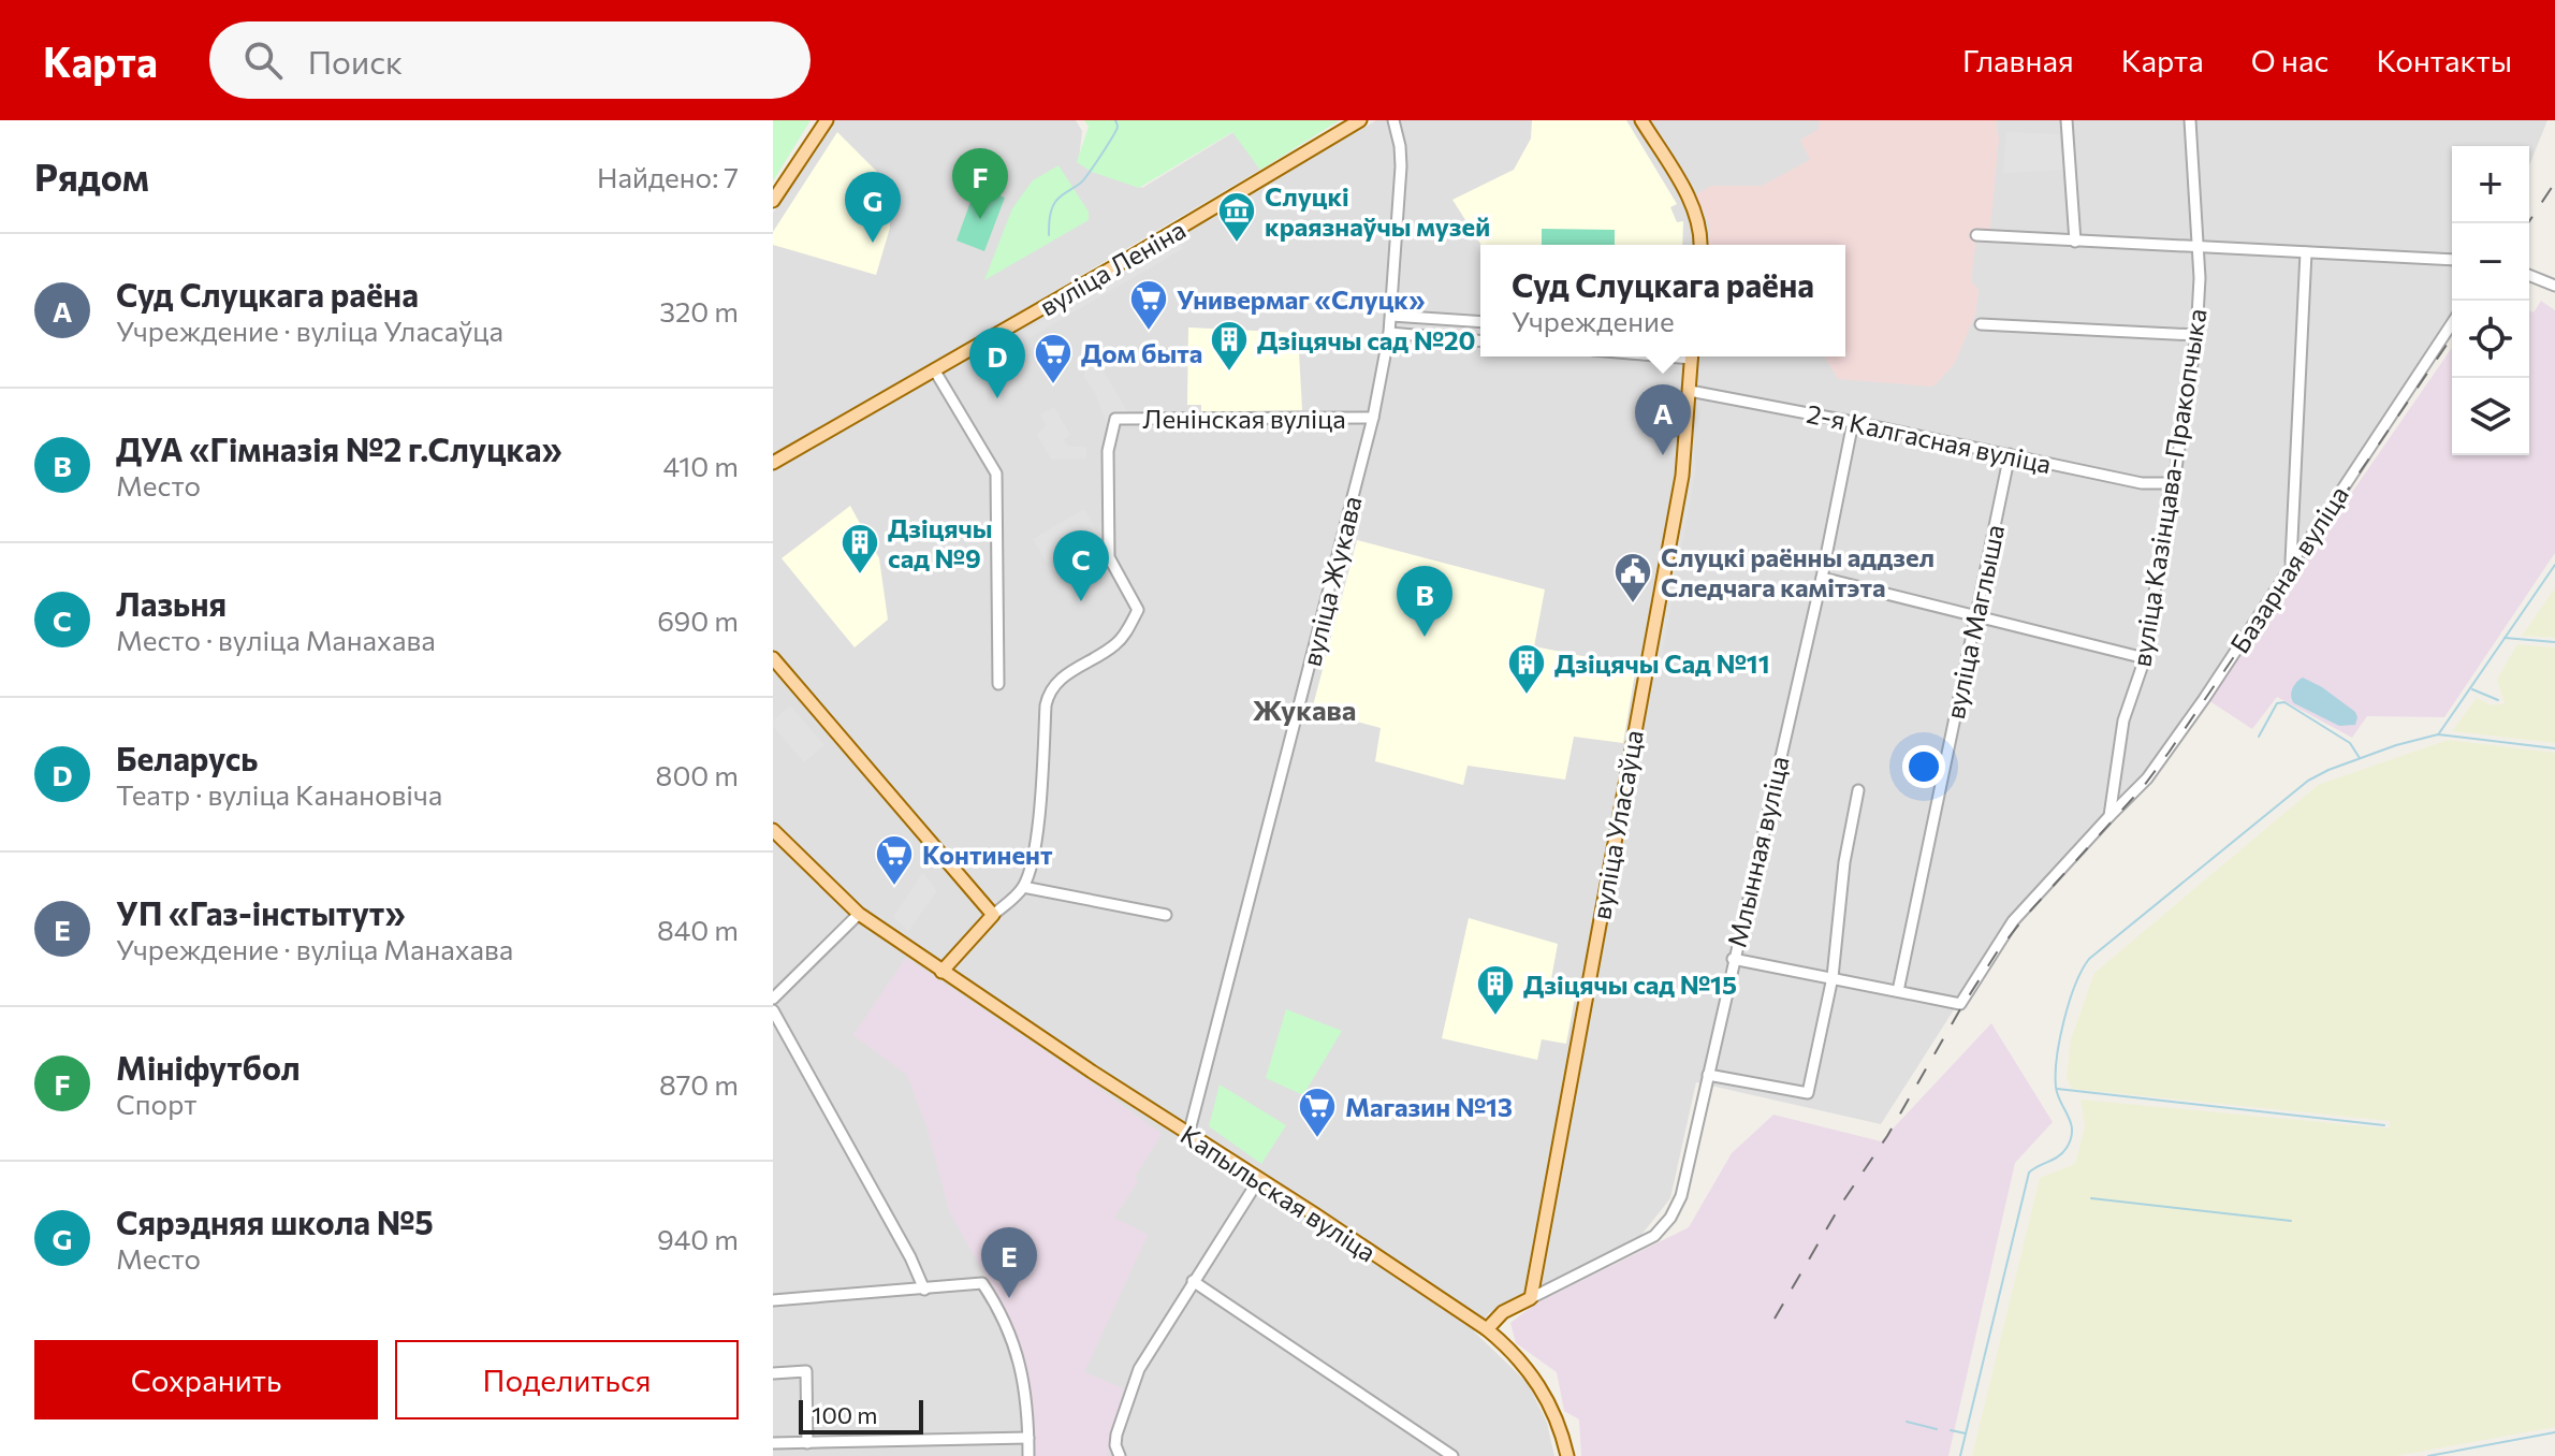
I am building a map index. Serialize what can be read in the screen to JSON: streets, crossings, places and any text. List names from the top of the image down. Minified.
{"streets":{"main road":["вуліца Леніна","вуліца Уласаўца","Млынная вуліца","Капыльская вуліца"],"street":["Ленінская вуліца","2-я Калгасная вуліца","вуліца Казінцава-Пракопчыка","Базарная вуліца","вуліца Жукава","вуліца Маглыша"]},"crossings":[["Ленінская вуліца","вуліца Жукава"],["2-я Калгасная вуліца","вуліца Казінцава-Пракопчыка"],["2-я Калгасная вуліца","вуліца Маглыша"],["2-я Калгасная вуліца","вуліца Уласаўца"],["2-я Калгасная вуліца","Млынная вуліца"],["вуліца Казінцава-Пракопчыка","Базарная вуліца"],["вуліца Жукава","Капыльская вуліца"],["вуліца Уласаўца","Млынная вуліца"],["Млынная вуліца","Капыльская вуліца"]],"districts":["Жукава"],"places":{"museum":["Слуцкі краязнаўчы музей"],"supermarket":["Универмаг «Слуцк»","Дом быта","Континент","Магазин №13"],"building":["Дзіцячы сад №20","Дзіцячы сад №9","Дзіцячы Сад №11","Дзіцячы сад №15"],"public building":["Слуцкі раённы аддзел Следчага камітэта"]},"scale_bar":"100 m","page":{"header":"Карта","search":"Поиск","nav":["Главная","Карта","О нас","Контакты"],"heading":["Рядом","Найдено: 7"],"map_buttons":["+","−"],"pins":["F","G","D","A","C","B","E"],"list":[{"mark":"A","name":"Суд Слуцкага раёна","note":"Учреждение · вуліца Уласаўца","value":"320 m"},{"mark":"B","name":"ДУА «Гімназія №2 г.Слуцка»","note":"Место","value":"410 m"},{"mark":"C","name":"Лазьня","note":"Место · вуліца Манахава","value":"690 m"},{"mark":"D","name":"Беларусь","note":"Театр · вуліца Канановіча","value":"800 m"},{"mark":"E","name":"УП «Газ-інстытут»","note":"Учреждение · вуліца Манахава","value":"840 m"},{"mark":"F","name":"Мініфутбол","note":"Спорт","value":"870 m"},{"mark":"G","name":"Сярэдняя школа №5","note":"Место","value":"940 m"}],"popup":["Суд Слуцкага раёна","Учреждение"],"buttons":["Сохранить","Поделиться"],"scale":"100 m"}}
